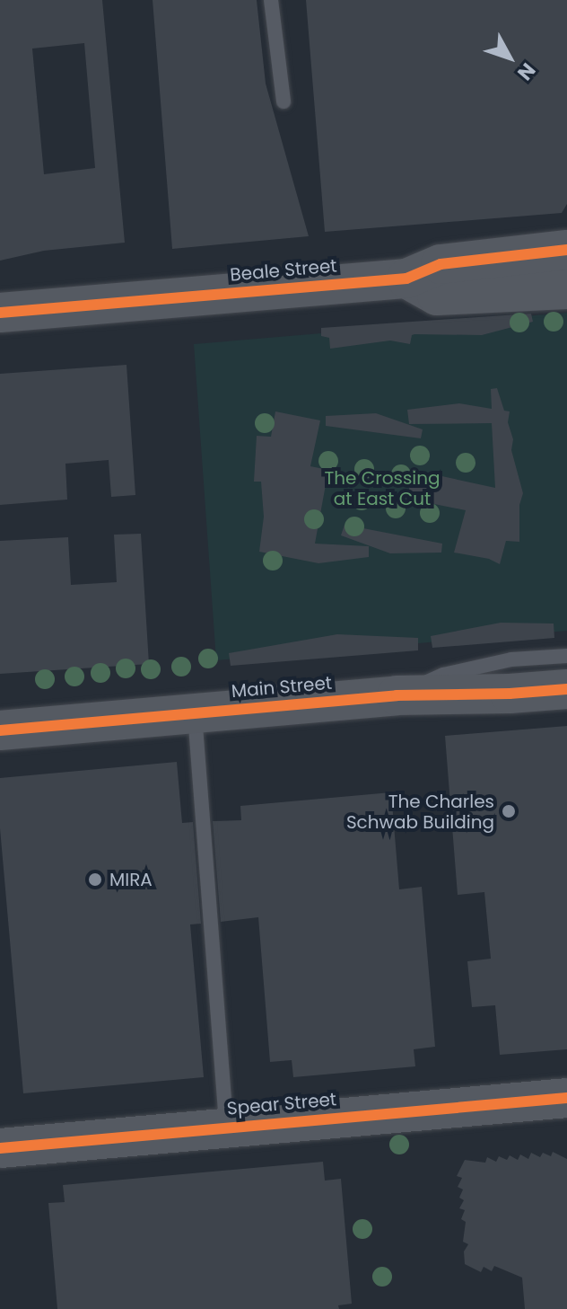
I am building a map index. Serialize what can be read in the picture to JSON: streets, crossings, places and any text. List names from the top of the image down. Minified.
{"streets":{"street":["Beale Street","Main Street","Spear Street"]},"parks":["The Crossing at East Cut"],"places":["The Charles Schwab Building","MIRA"],"north":"bottom right"}
